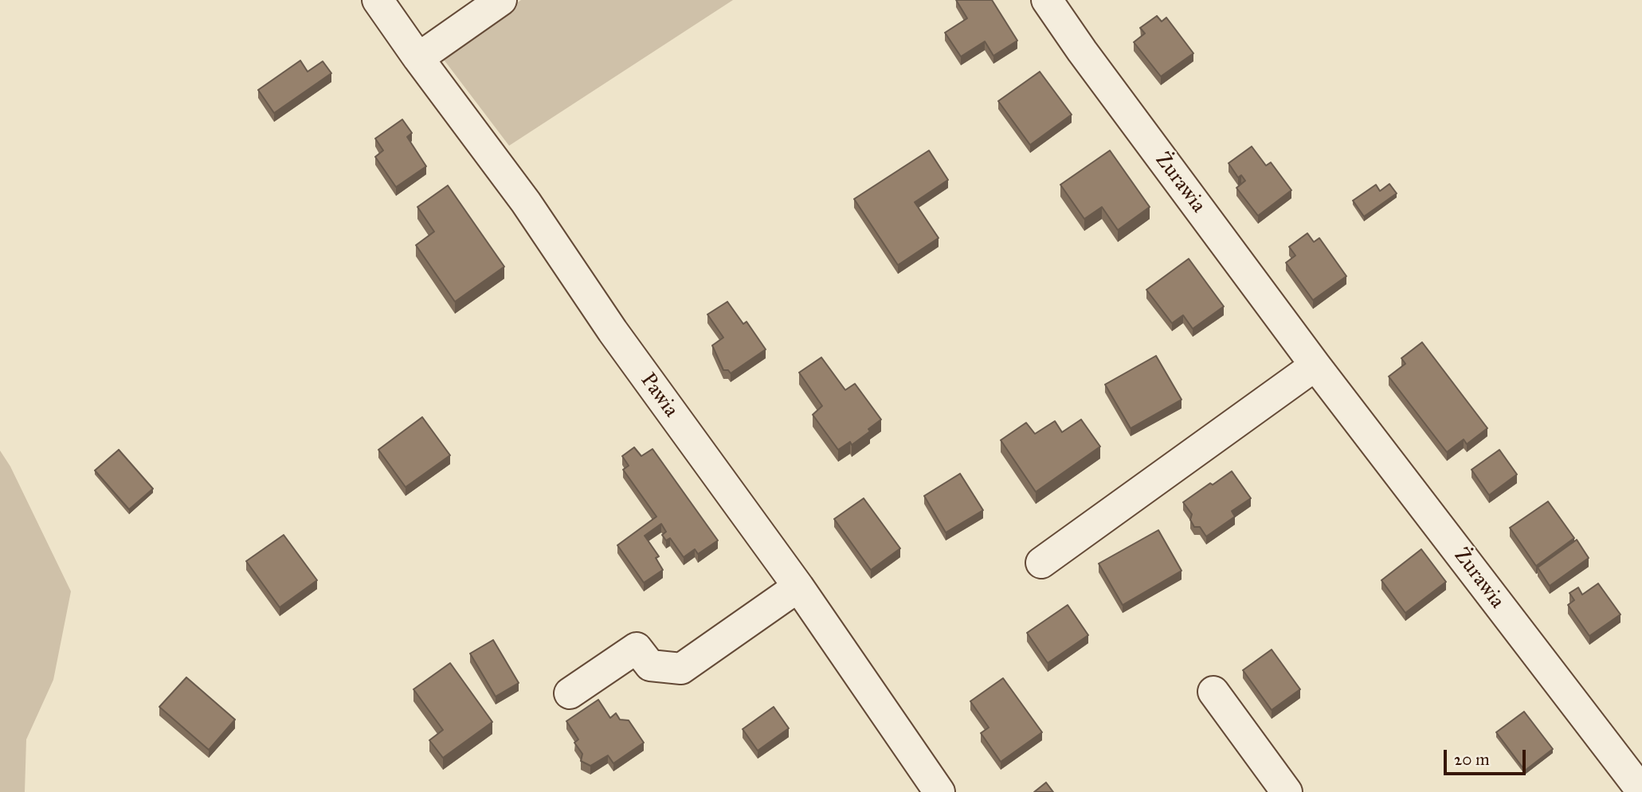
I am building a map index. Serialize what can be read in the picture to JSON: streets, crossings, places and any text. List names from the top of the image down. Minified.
{"streets":{"street":["Żurawia","Pawia"]},"scale_bar":"20 m"}
